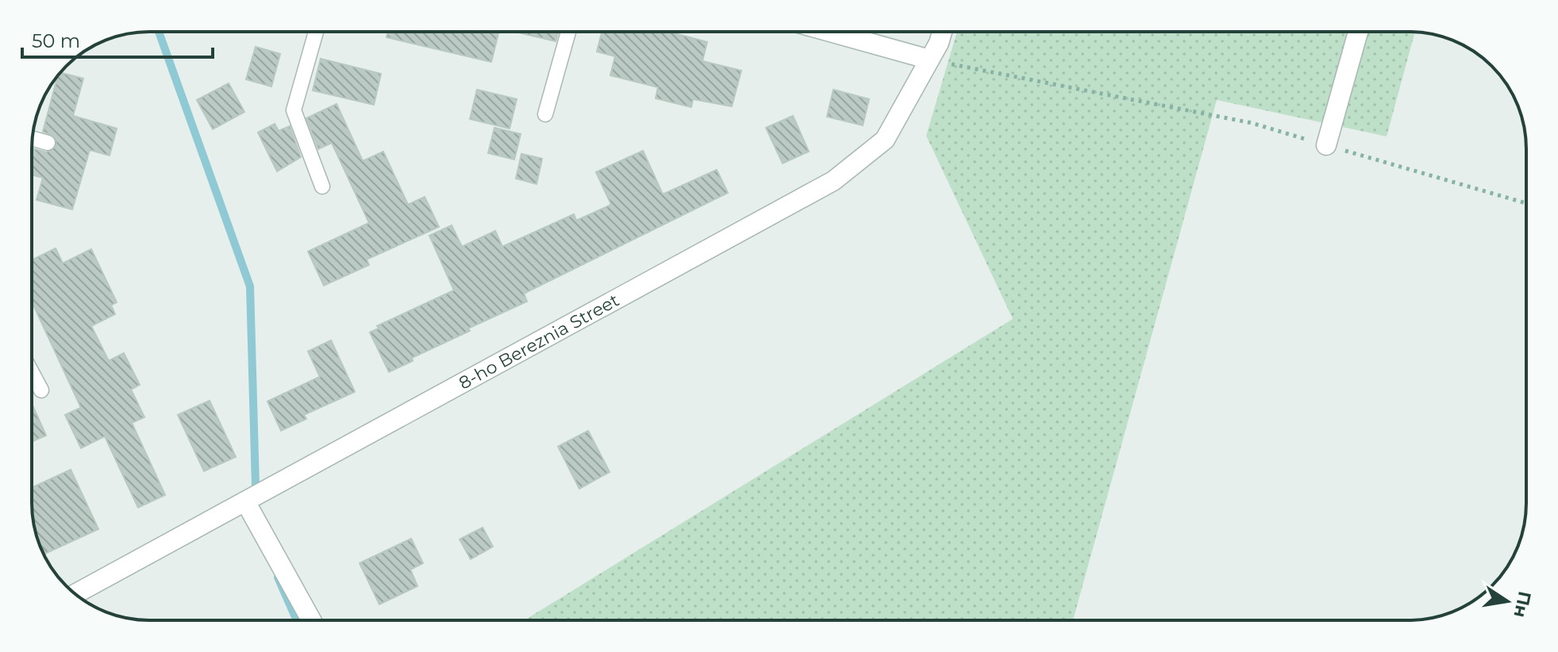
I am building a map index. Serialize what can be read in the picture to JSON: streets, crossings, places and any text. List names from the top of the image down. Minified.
{"streets":{"street":["8-ho Bereznia Street"]},"scale_bar":"50 m","north":"right"}
